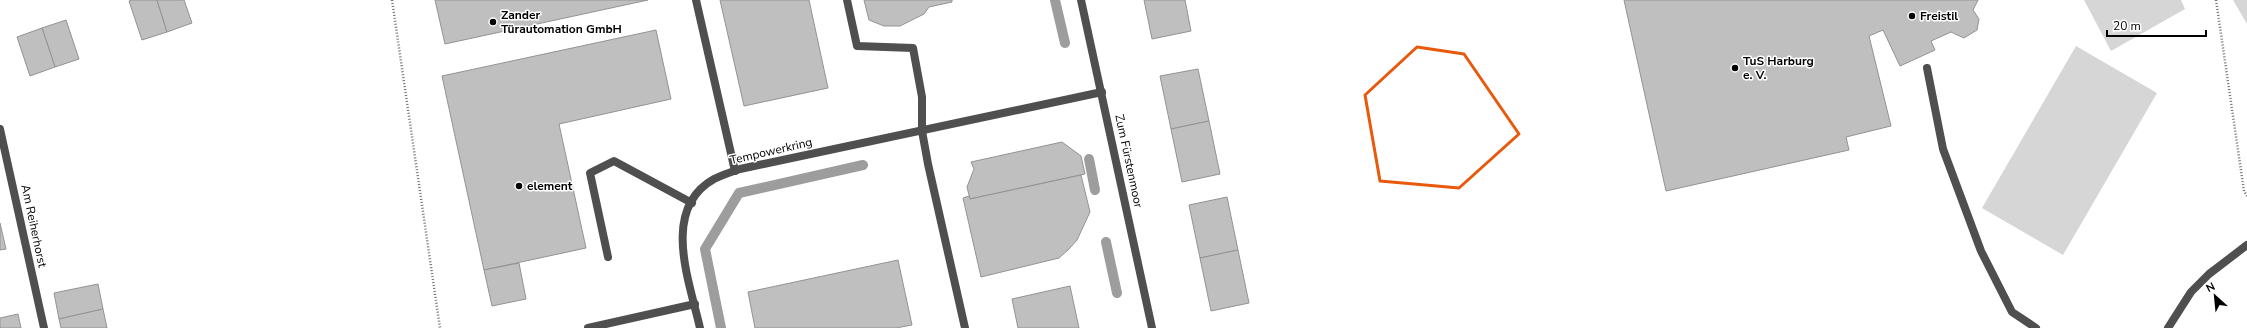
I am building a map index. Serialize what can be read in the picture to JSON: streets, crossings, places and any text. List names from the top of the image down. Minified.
{"streets":{"street":["Tempowerkring","Zum Fürstenmoor","Am Reiherhorst"]},"crossings":[["Tempowerkring","Zum Fürstenmoor"]],"places":["Freistil","Zander Türautomation GmbH","TuS Harburg e. V.","element"],"scale_bar":"20 m","north":"top left"}
